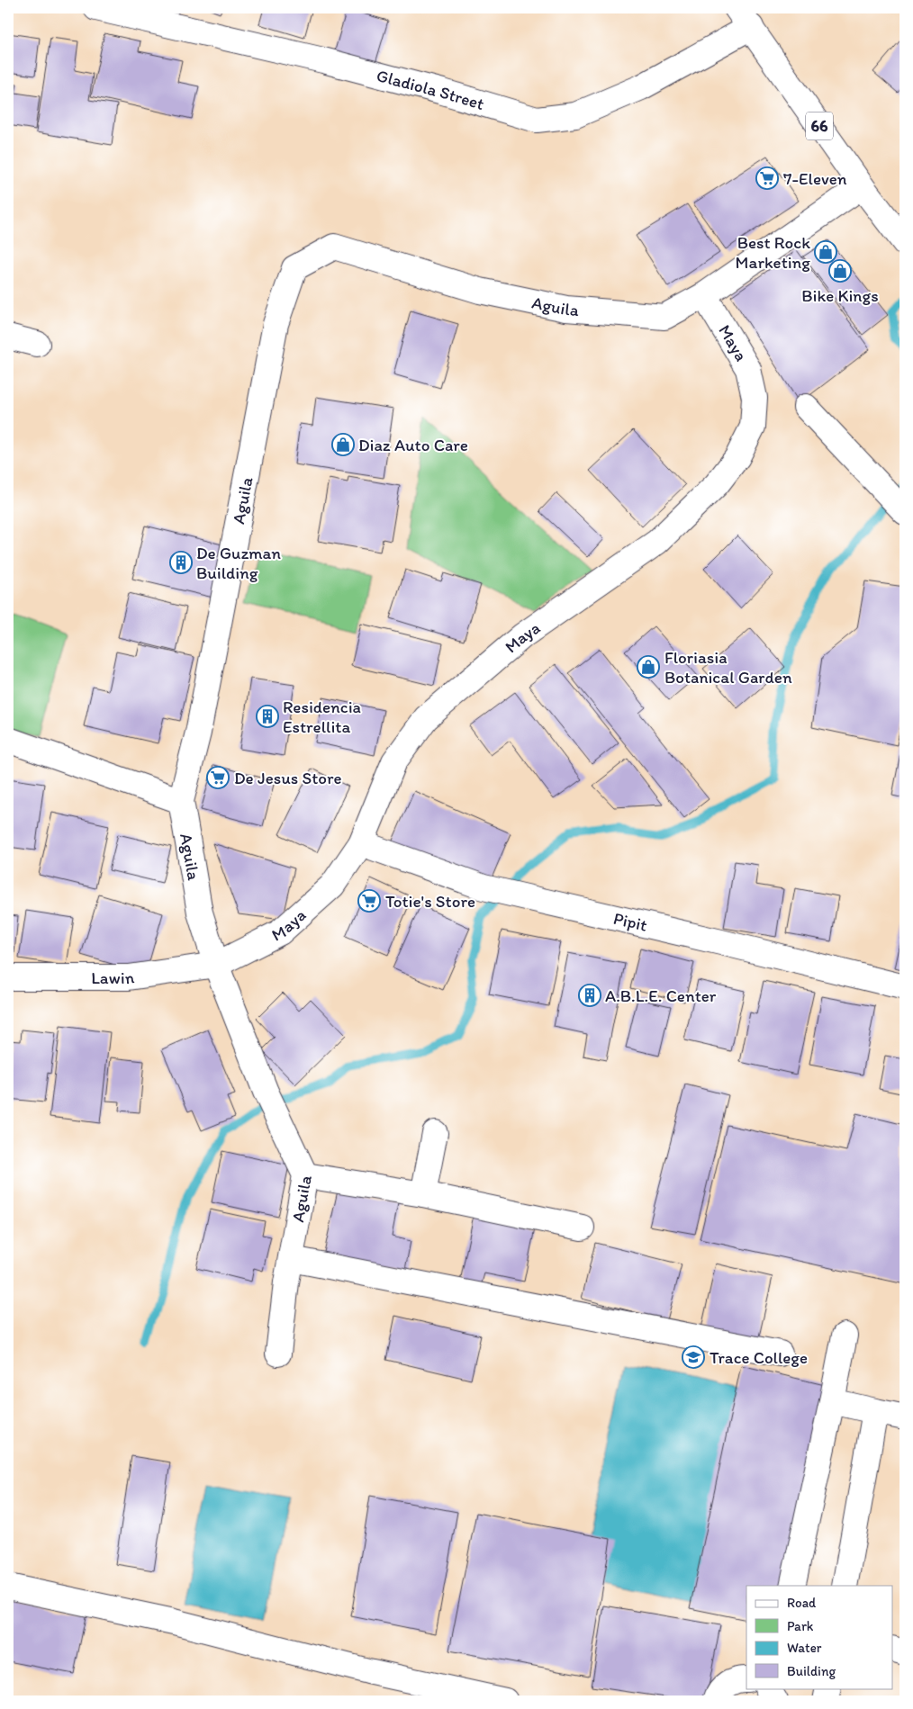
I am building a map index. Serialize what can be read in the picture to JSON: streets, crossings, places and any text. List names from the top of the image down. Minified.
{"streets":{"street":["Gladiola Street","66","Aguila","Maya","Pipit","Lawin"]},"crossings":[["Gladiola Street","66"],["66","Aguila"],["Aguila","Maya"],["Aguila","Lawin"],["Maya","Pipit"],["Maya","Lawin"]],"places":{"supermarket":["7-Eleven","De Jesus Store","Totie's Store"],"shop":["Best Rock Marketing","Bike Kings","Diaz Auto Care","Floriasia Botanical Garden"],"building":["De Guzman Building","Residencia Estrellita","A.B.L.E. Center"],"school or university":["Trace College"]},"legend":["Road","Park","Water","Building"]}
